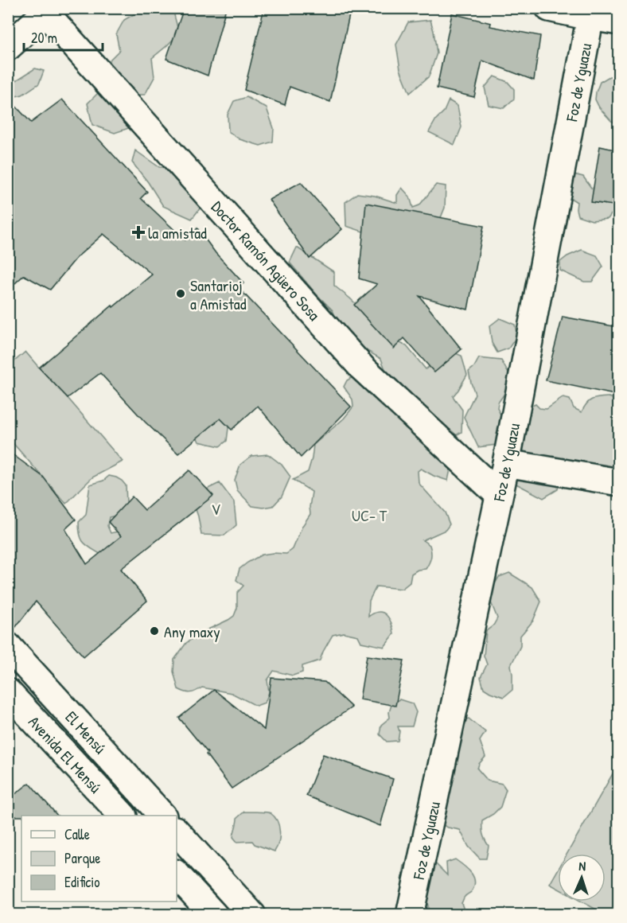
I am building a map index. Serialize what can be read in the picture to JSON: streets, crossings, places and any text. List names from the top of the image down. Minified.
{"streets":{"street":["Foz de Yguazu","Doctor Ramón Agüero Sosa","El Mensú","Avenida El Mensú"]},"crossings":[["Foz de Yguazu","Doctor Ramón Agüero Sosa"]],"parks":["V","UC- T"],"places":{"health":["la amistad"],"other":["Santarioj a Amistad","Any maxy"]},"legend":["Calle","Parque","Edificio"],"scale_bar":"20 m","north":"top"}
